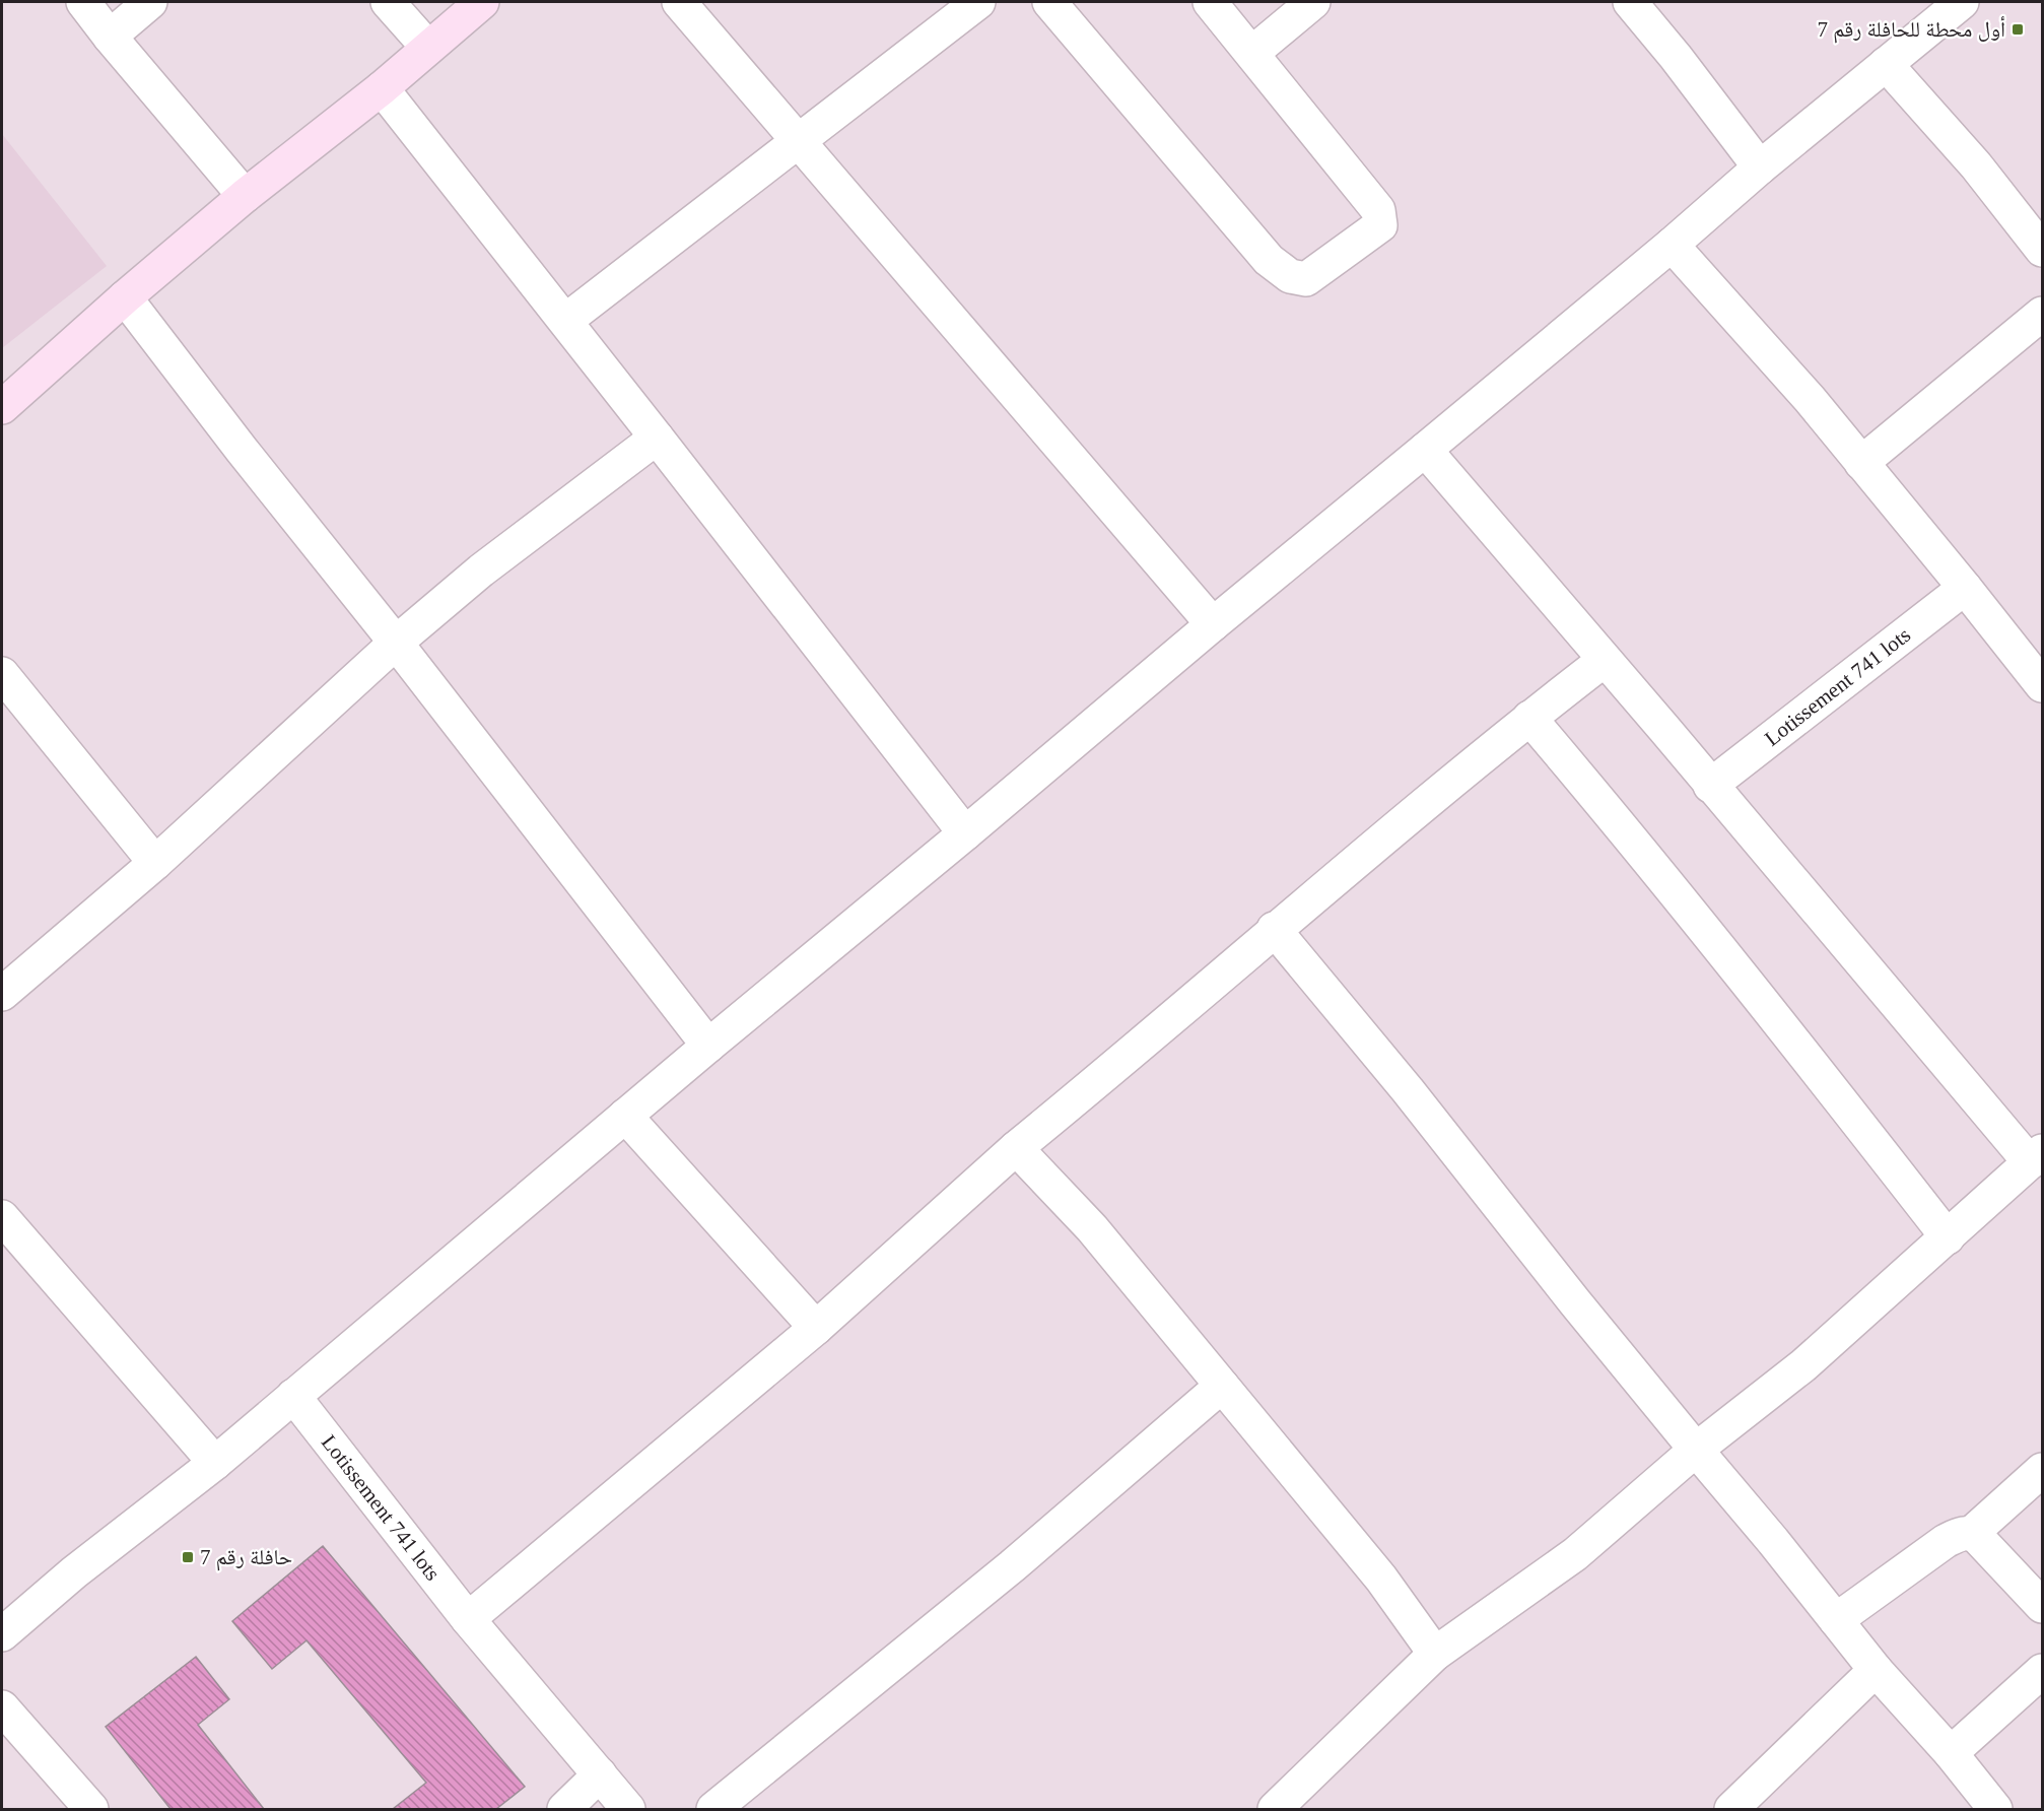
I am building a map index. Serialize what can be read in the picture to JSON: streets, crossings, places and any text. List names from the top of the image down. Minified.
{"streets":{"street":["Lotissement 741 lots"]},"places":{"transit":["أول محطة للحافلة رقم 7","حافلة رقم 7"]}}
